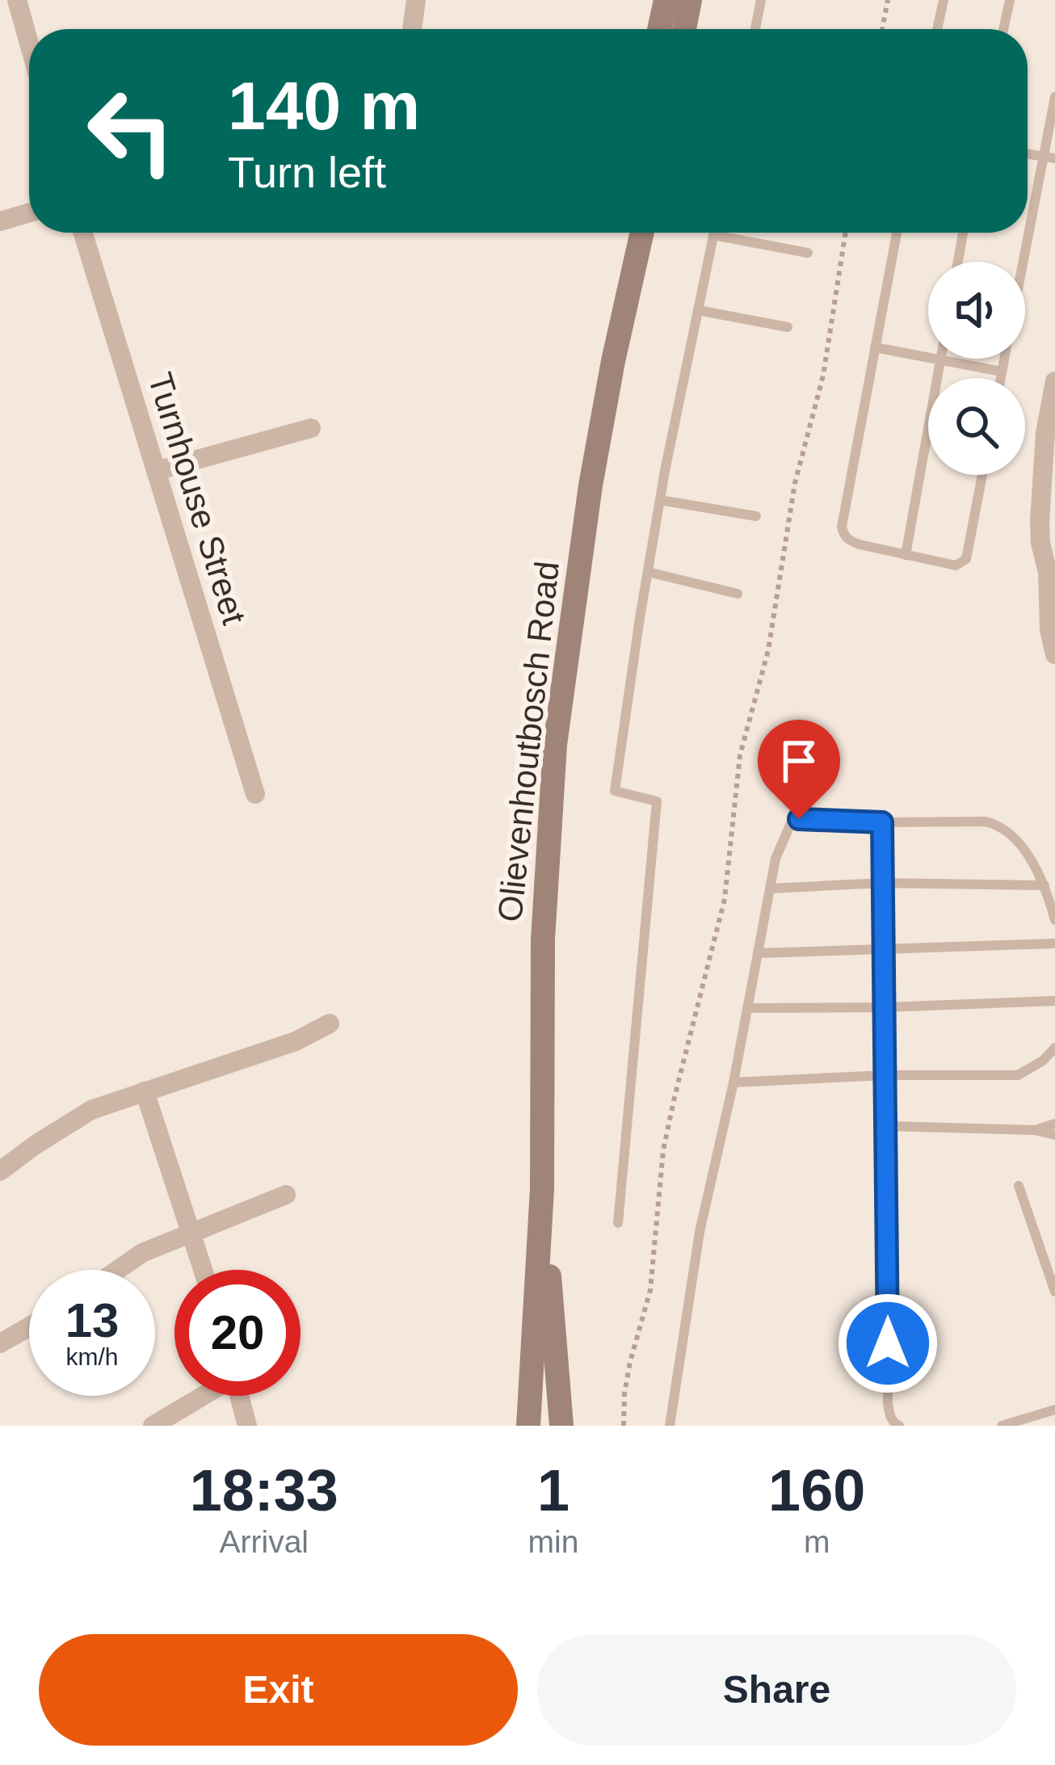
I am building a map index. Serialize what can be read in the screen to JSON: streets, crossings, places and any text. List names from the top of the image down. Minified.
{"streets":{"main road":["Olievenhoutbosch Road"],"street":["Turnhouse Street"]},"page":{"turn":["140 m","Turn left"],"speed":"13 km/h","limit":"20","eta":["18:33","Arrival","1","min","160","m"],"buttons":["Exit","Share"]}}
